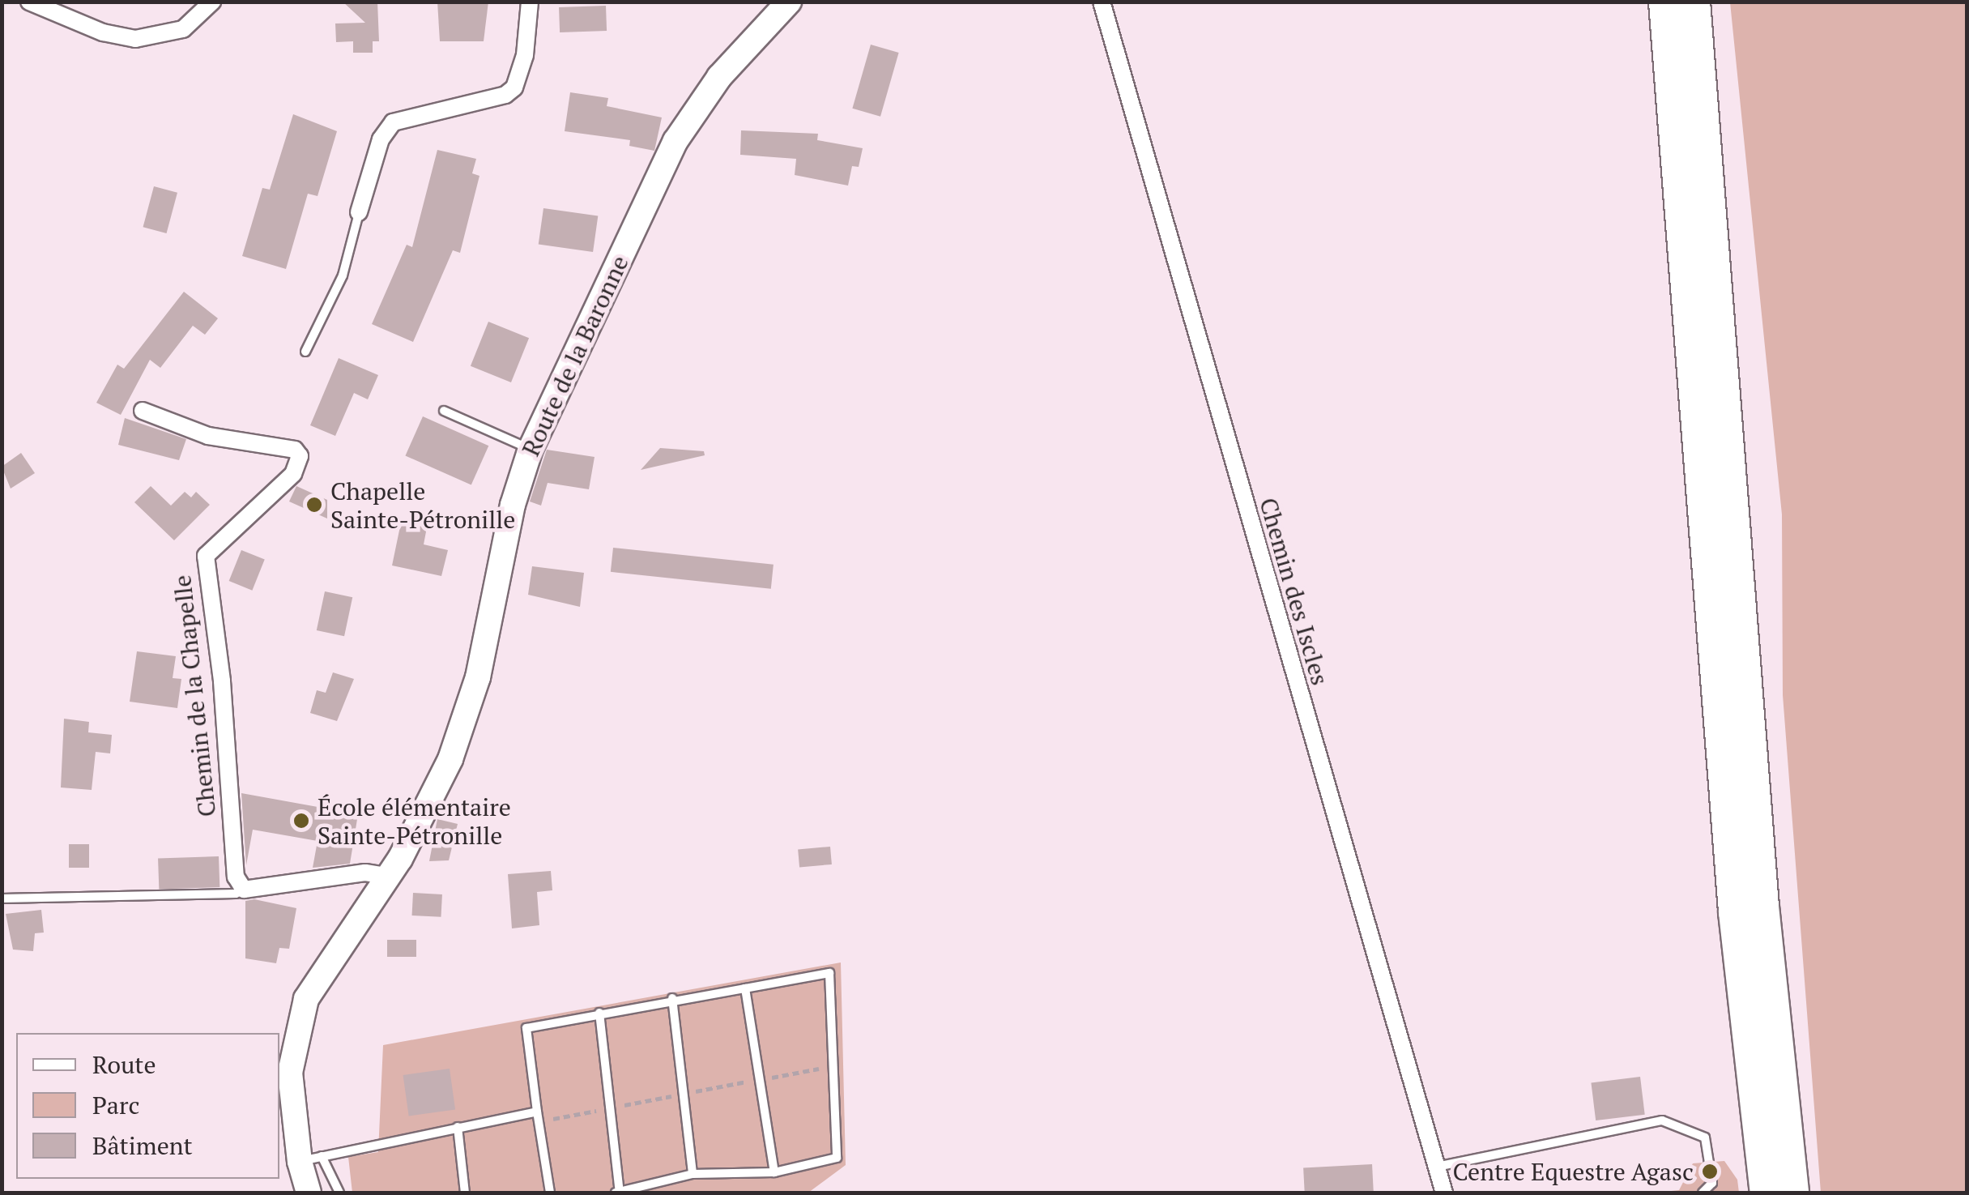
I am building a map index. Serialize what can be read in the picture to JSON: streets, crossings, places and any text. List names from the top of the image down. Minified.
{"streets":{"main road":["Route de la Baronne"],"street":["Chemin des Iscles","Chemin de la Chapelle"]},"places":["Chapelle Sainte-Pétronille","École élémentaire Sainte-Pétronille","Centre Equestre Agasc"],"legend":["Route","Parc","Bâtiment"]}
